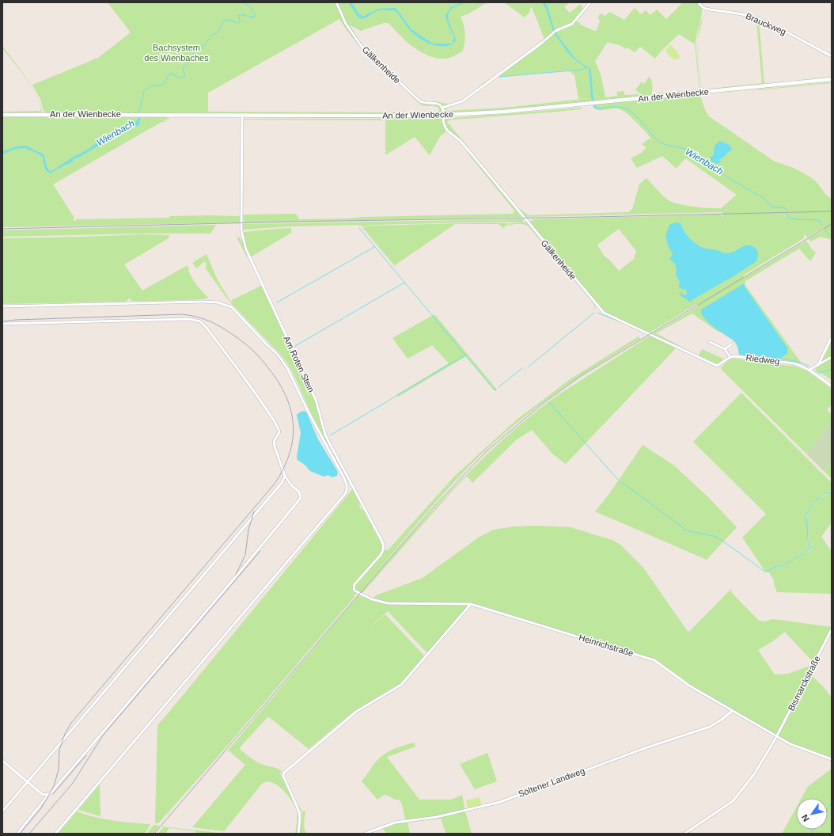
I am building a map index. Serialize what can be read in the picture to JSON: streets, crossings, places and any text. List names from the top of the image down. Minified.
{"streets":{"street":["Brauckweg","Gälkenheide","An der Wienbecke","Riedweg","Am Roten Stein","Heinrichstraße","Bismarckstraße","Söltener Landweg"]},"crossings":[["Gälkenheide","An der Wienbecke"],["Gälkenheide","Riedweg"],["An der Wienbecke","Am Roten Stein"],["Am Roten Stein","Heinrichstraße"],["Heinrichstraße","Bismarckstraße"],["Heinrichstraße","Söltener Landweg"]],"water":["Wienbach"],"parks":["Bachsystem des Wienbaches"],"north":"bottom left"}
